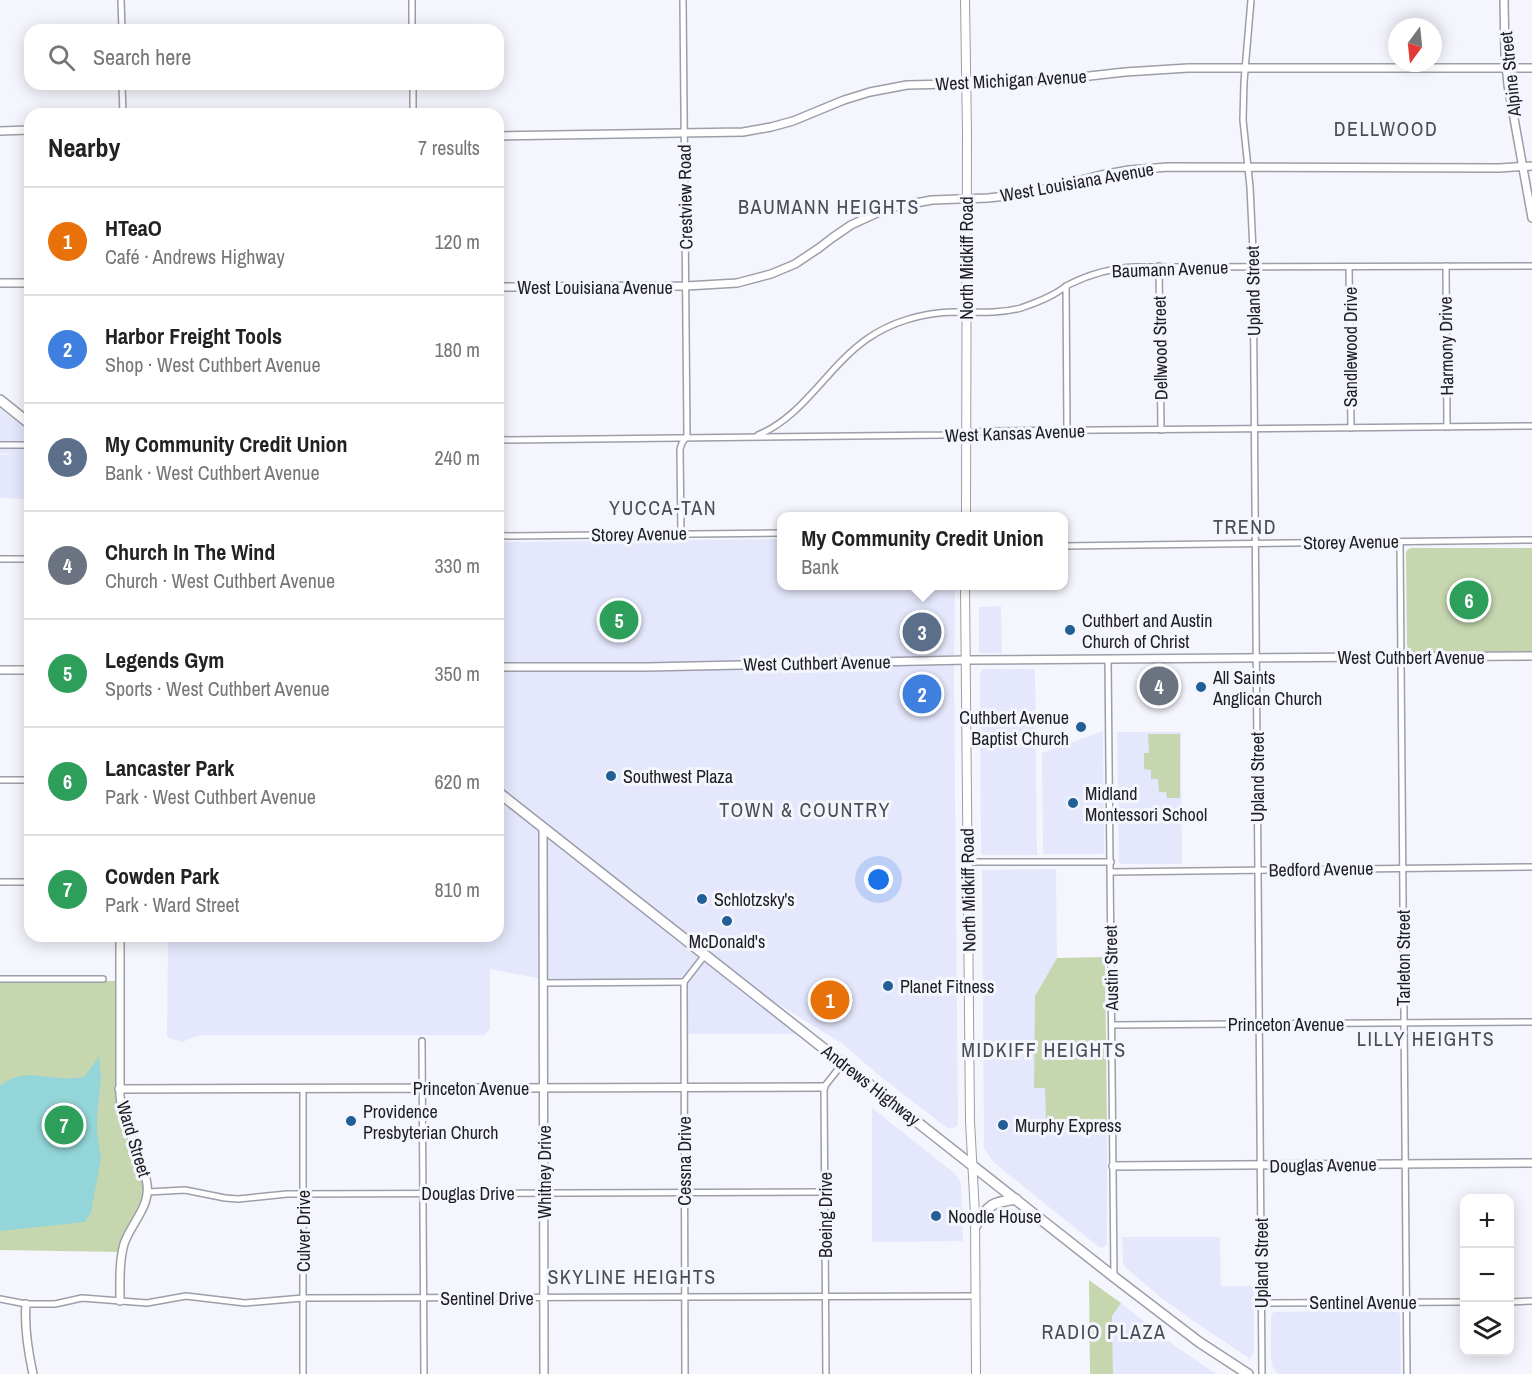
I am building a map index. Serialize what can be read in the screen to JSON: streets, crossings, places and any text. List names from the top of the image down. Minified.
{"streets":{"main road":["North Midkiff Road","Andrews Highway"],"street":["Alpine Street","West Michigan Avenue","West Louisiana Avenue","Crestview Road","Baumann Avenue","Upland Street","Harmony Drive","Sandlewood Drive","Dellwood Street","West Kansas Avenue","Storey Avenue","West Cuthbert Avenue","Bedford Avenue","Tarleton Street","Austin Street","Princeton Avenue","Ward Street","Cessna Drive","Douglas Avenue","Whitney Drive","Douglas Drive","Boeing Drive","Culver Drive","Sentinel Drive","Sentinel Avenue"]},"crossings":[["Alpine Street","West Michigan Avenue"],["Alpine Street","West Louisiana Avenue"],["West Michigan Avenue","Crestview Road"],["West Michigan Avenue","North Midkiff Road"],["West Michigan Avenue","Upland Street"],["West Louisiana Avenue","Crestview Road"],["West Louisiana Avenue","North Midkiff Road"],["West Louisiana Avenue","Upland Street"],["Crestview Road","West Kansas Avenue"],["Crestview Road","Storey Avenue"],["North Midkiff Road","Baumann Avenue"],["North Midkiff Road","West Kansas Avenue"],["North Midkiff Road","West Cuthbert Avenue"],["North Midkiff Road","Andrews Highway"],["North Midkiff Road","Sentinel Drive"],["Baumann Avenue","Upland Street"],["Baumann Avenue","Harmony Drive"],["Baumann Avenue","Sandlewood Drive"],["Baumann Avenue","Dellwood Street"],["Baumann Avenue","West Kansas Avenue"],["Upland Street","West Kansas Avenue"],["Upland Street","Storey Avenue"],["Upland Street","West Cuthbert Avenue"],["Upland Street","Bedford Avenue"],["Upland Street","Princeton Avenue"],["Upland Street","Douglas Avenue"],["Upland Street","Sentinel Avenue"],["Harmony Drive","West Kansas Avenue"],["Sandlewood Drive","West Kansas Avenue"],["Dellwood Street","West Kansas Avenue"],["Storey Avenue","Tarleton Street"],["West Cuthbert Avenue","Tarleton Street"],["West Cuthbert Avenue","Austin Street"],["Bedford Avenue","Tarleton Street"],["Bedford Avenue","Austin Street"],["Tarleton Street","Princeton Avenue"],["Tarleton Street","Douglas Avenue"],["Tarleton Street","Sentinel Avenue"],["Austin Street","Princeton Avenue"],["Austin Street","Andrews Highway"],["Austin Street","Douglas Avenue"],["Princeton Avenue","Ward Street"],["Princeton Avenue","Cessna Drive"],["Princeton Avenue","Whitney Drive"],["Princeton Avenue","Boeing Drive"],["Princeton Avenue","Culver Drive"],["Andrews Highway","Whitney Drive"],["Ward Street","Douglas Drive"],["Ward Street","Sentinel Drive"],["Cessna Drive","Douglas Drive"],["Cessna Drive","Sentinel Drive"],["Whitney Drive","Douglas Drive"],["Whitney Drive","Sentinel Drive"],["Douglas Drive","Boeing Drive"],["Douglas Drive","Culver Drive"],["Boeing Drive","Sentinel Drive"],["Culver Drive","Sentinel Drive"]],"districts":["DELLWOOD","BAUMANN HEIGHTS","YUCCA-TAN","TREND","TOWN & COUNTRY","LILLY HEIGHTS","MIDKIFF HEIGHTS","SKYLINE HEIGHTS","RADIO PLAZA"],"places":["Cuthbert and Austin Church of Christ","All Saints Anglican Church","Cuthbert Avenue Baptist Church","Southwest Plaza","Midland Montessori School","Schlotzsky's","McDonald's","Planet Fitness","Providence Presbyterian Church","Murphy Express","Noodle House"],"north":"bottom","page":{"search":"Search here","heading":["Nearby","7 results"],"list":[{"mark":"1","name":"HTeaO","note":"Café · Andrews Highway","value":"120 m"},{"mark":"2","name":"Harbor Freight Tools","note":"Shop · West Cuthbert Avenue","value":"180 m"},{"mark":"3","name":"My Community Credit Union","note":"Bank · West Cuthbert Avenue","value":"240 m"},{"mark":"4","name":"Church In The Wind","note":"Church · West Cuthbert Avenue","value":"330 m"},{"mark":"5","name":"Legends Gym","note":"Sports · West Cuthbert Avenue","value":"350 m"},{"mark":"6","name":"Lancaster Park","note":"Park · West Cuthbert Avenue","value":"620 m"},{"mark":"7","name":"Cowden Park","note":"Park · Ward Street","value":"810 m"}],"popup":["My Community Credit Union","Bank"],"pins":["6","5","3","4","2","1","7"],"map_buttons":["+","−"]}}
